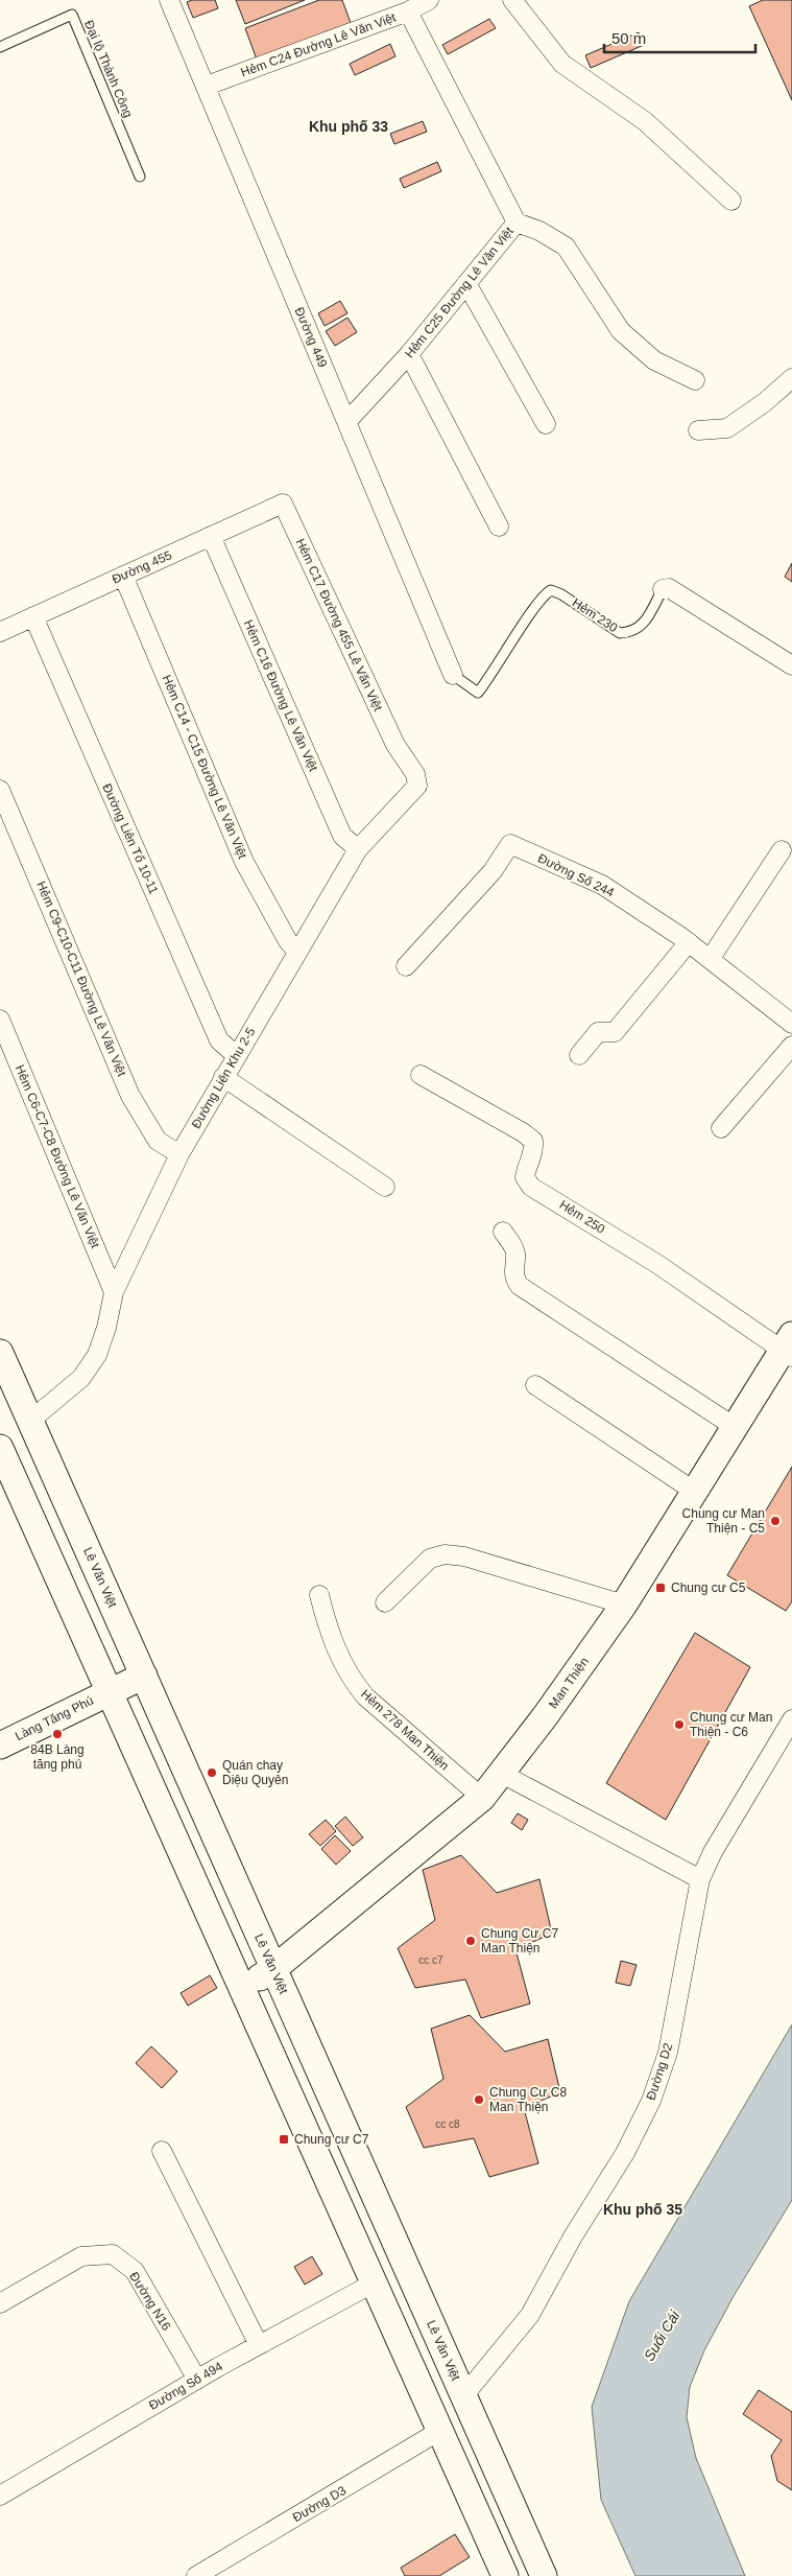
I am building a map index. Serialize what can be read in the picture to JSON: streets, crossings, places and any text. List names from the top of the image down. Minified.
{"streets":{"main road":["Lê Văn Việt","Man Thiện","Làng Tăng Phú"],"street":["Hẻm C24 Đường Lê Văn Việt","Hẻm C25 Đường Lê Văn Việt","Đường 449","Đường 455","Hẻm 230","Hẻm C17 Đường 455 Lê Văn Việt","Hẻm C16 Đường Lê Văn Việt","Hẻm C14 - C15 Đường Lê Văn Việt","Đường Liên Tổ 10-11","Đường Số 244","Hẻm C9-C10-C11 Đường Lê Văn Việt","Đường Liên Khu 2-5","Hẻm C6-C7-C8 Đường Lê Văn Việt","Hẻm 250","Hẻm 278 Man Thiện","Đường D2","Đường N16","Đường Số 494","Đường D3"],"lane":["Đại lộ Thành Công"]},"crossings":[["Hẻm C24 Đường Lê Văn Việt","Hẻm C25 Đường Lê Văn Việt"],["Hẻm C24 Đường Lê Văn Việt","Đường 449"],["Hẻm C25 Đường Lê Văn Việt","Đường 449"],["Đường 449","Hẻm 230"],["Đường 455","Hẻm C17 Đường 455 Lê Văn Việt"],["Đường 455","Hẻm C16 Đường Lê Văn Việt"],["Đường 455","Hẻm C14 - C15 Đường Lê Văn Việt"],["Đường 455","Đường Liên Tổ 10-11"],["Hẻm C17 Đường 455 Lê Văn Việt","Đường Liên Khu 2-5"],["Hẻm C16 Đường Lê Văn Việt","Đường Liên Khu 2-5"],["Hẻm C14 - C15 Đường Lê Văn Việt","Đường Liên Khu 2-5"],["Đường Liên Tổ 10-11","Đường Liên Khu 2-5"],["Hẻm C9-C10-C11 Đường Lê Văn Việt","Đường Liên Khu 2-5"],["Đường Liên Khu 2-5","Hẻm C6-C7-C8 Đường Lê Văn Việt"],["Đường Liên Khu 2-5","Lê Văn Việt"],["Hẻm 250","Man Thiện"],["Lê Văn Việt","Man Thiện"],["Lê Văn Việt","Làng Tăng Phú"],["Lê Văn Việt","Đường D2"],["Man Thiện","Hẻm 278 Man Thiện"],["Đường N16","Đường Số 494"]],"districts":["Khu phố 33","Khu phố 35"],"water":["Suối Cái"],"places":{"other":["Chung cư Man Thiện - C5","Chung cư Man Thiện - C6","84B Làng tăng phú","Quán chay Diệu Quyên","Chung Cư C7 Man Thiện","Chung Cư C8 Man Thiện"],"transit":["Chung cư C5","Chung cư C7"]},"house_numbers":["cc c7","cc c8"],"scale_bar":"50 m"}
